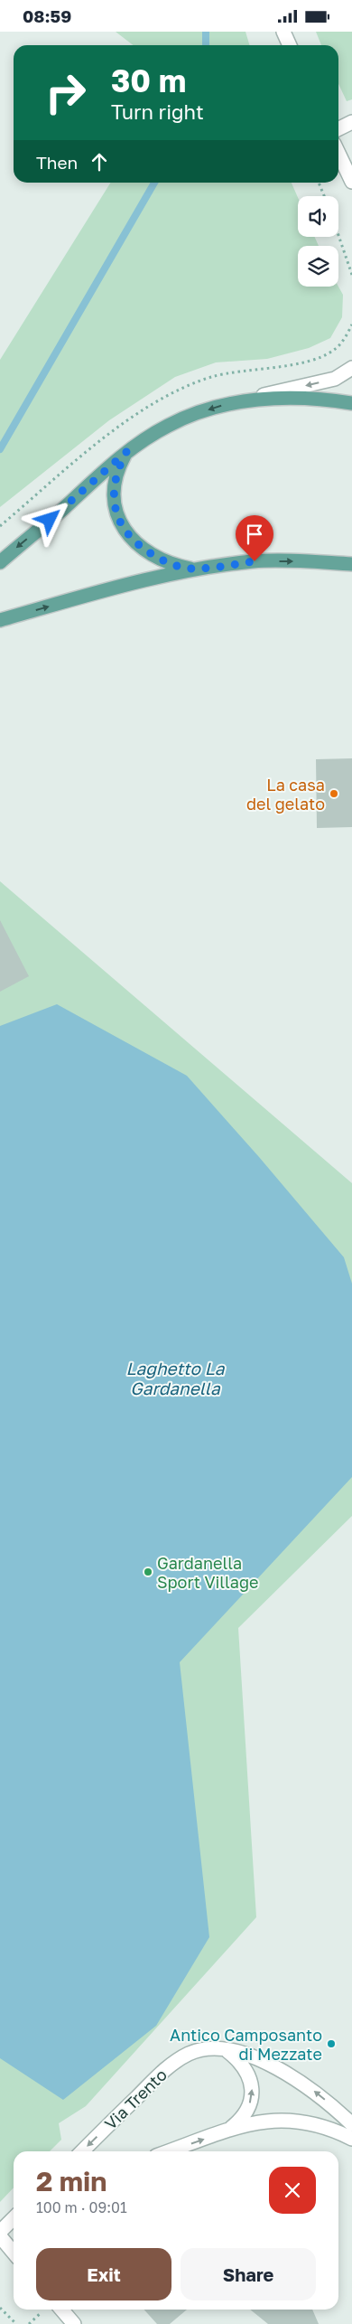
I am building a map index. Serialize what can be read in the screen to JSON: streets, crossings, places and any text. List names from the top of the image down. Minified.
{"streets":{"street":["Via Trento"]},"water":["Laghetto La Gardanella"],"places":["La casa del gelato","Gardanella Sport Village","Antico Camposanto di Mezzate"],"page":{"status":"08:59","turn":["30 m","Turn right"],"then":"Then","heading":["2 min","100 m · 09:01"],"buttons":["Exit","Share"]}}
